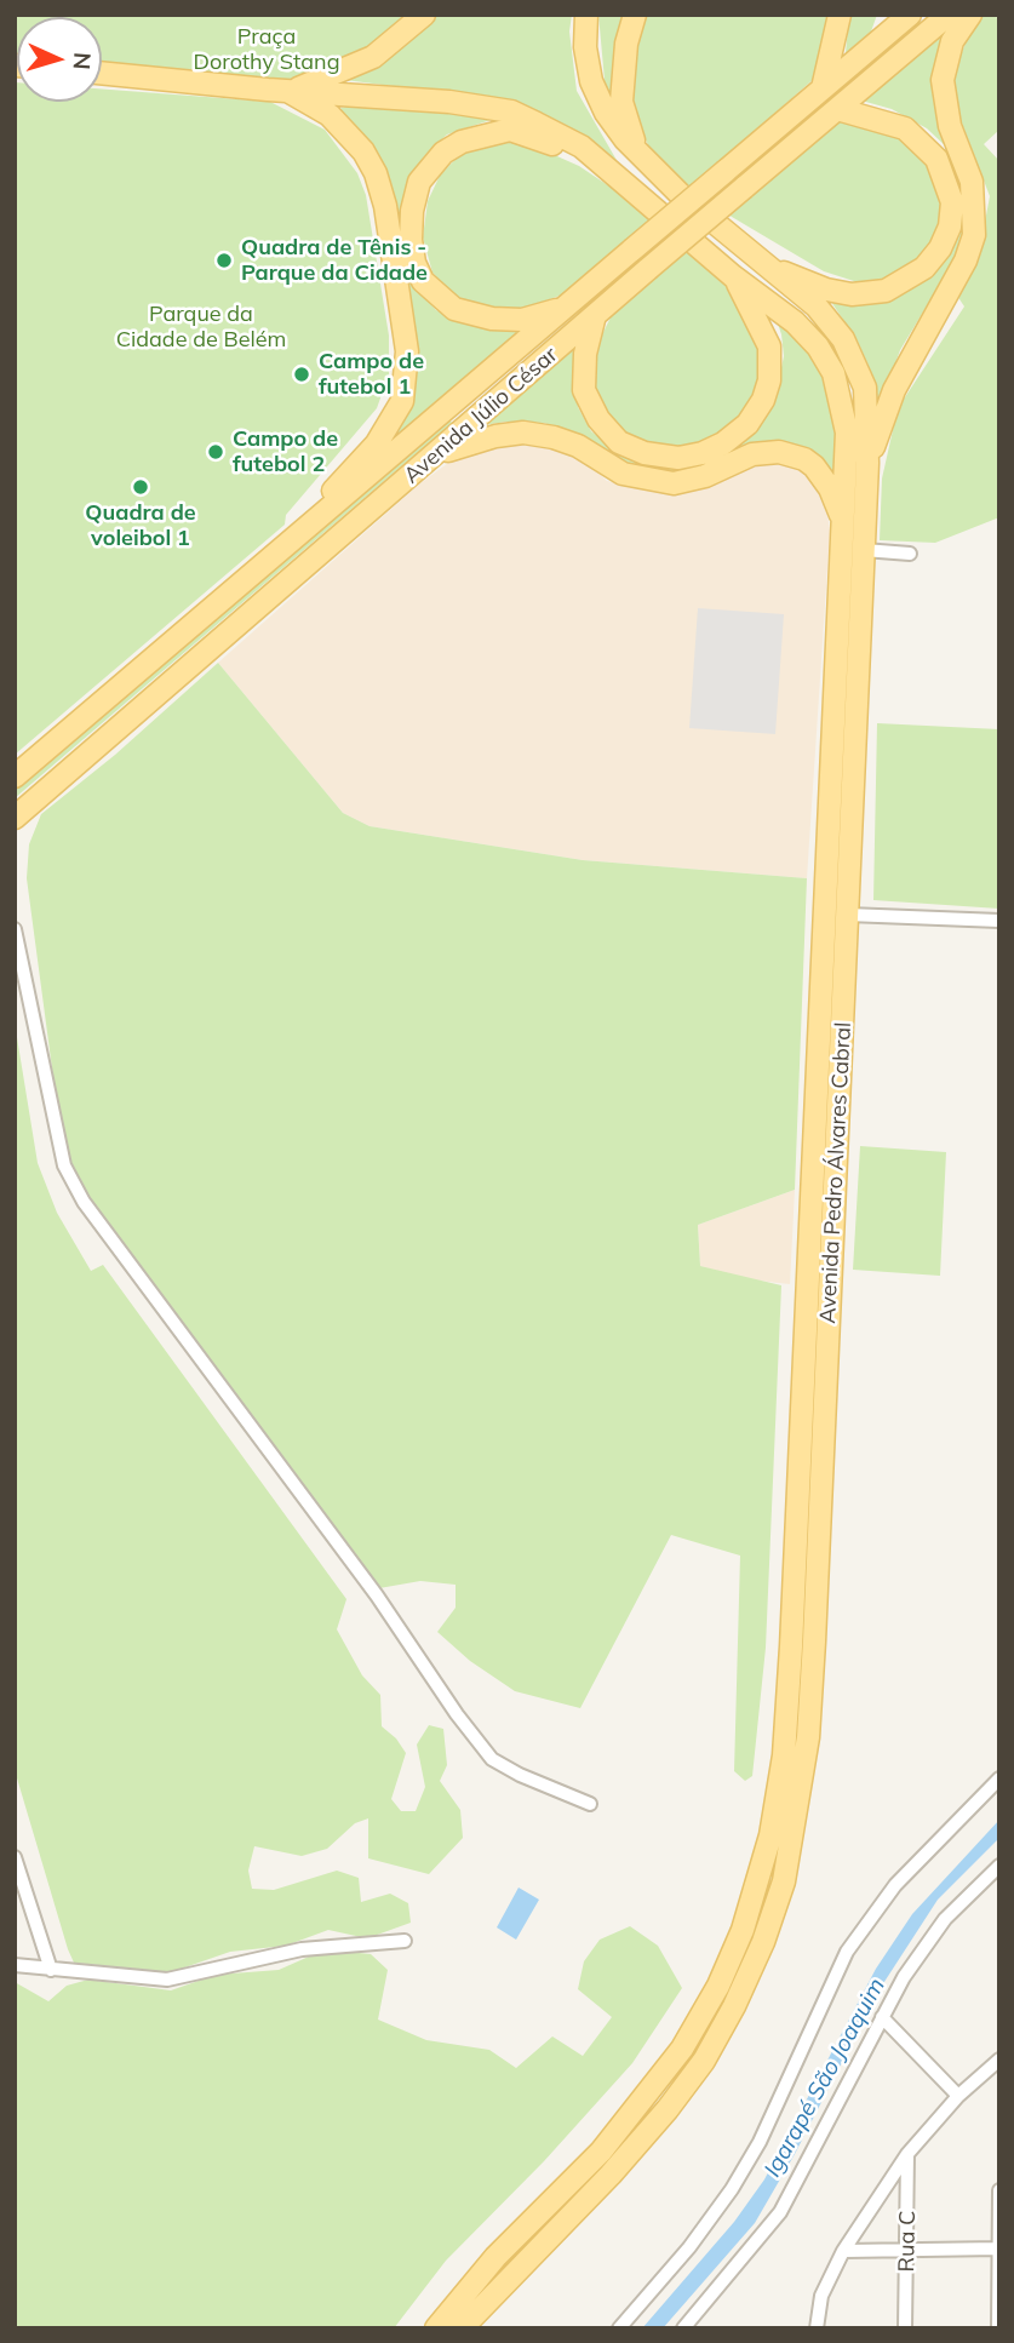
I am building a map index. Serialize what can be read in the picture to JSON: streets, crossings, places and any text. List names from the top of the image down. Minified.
{"streets":{"main road":["Avenida Júlio César","Avenida Pedro Álvares Cabral"],"street":["Rua C"]},"water":["Igarapé São Joaquim"],"parks":["Praça Dorothy Stang","Parque da Cidade de Belém"],"places":["Quadra de Tênis - Parque da Cidade","Campo de futebol 1","Campo de futebol 2","Quadra de voleibol 1"],"north":"right"}
